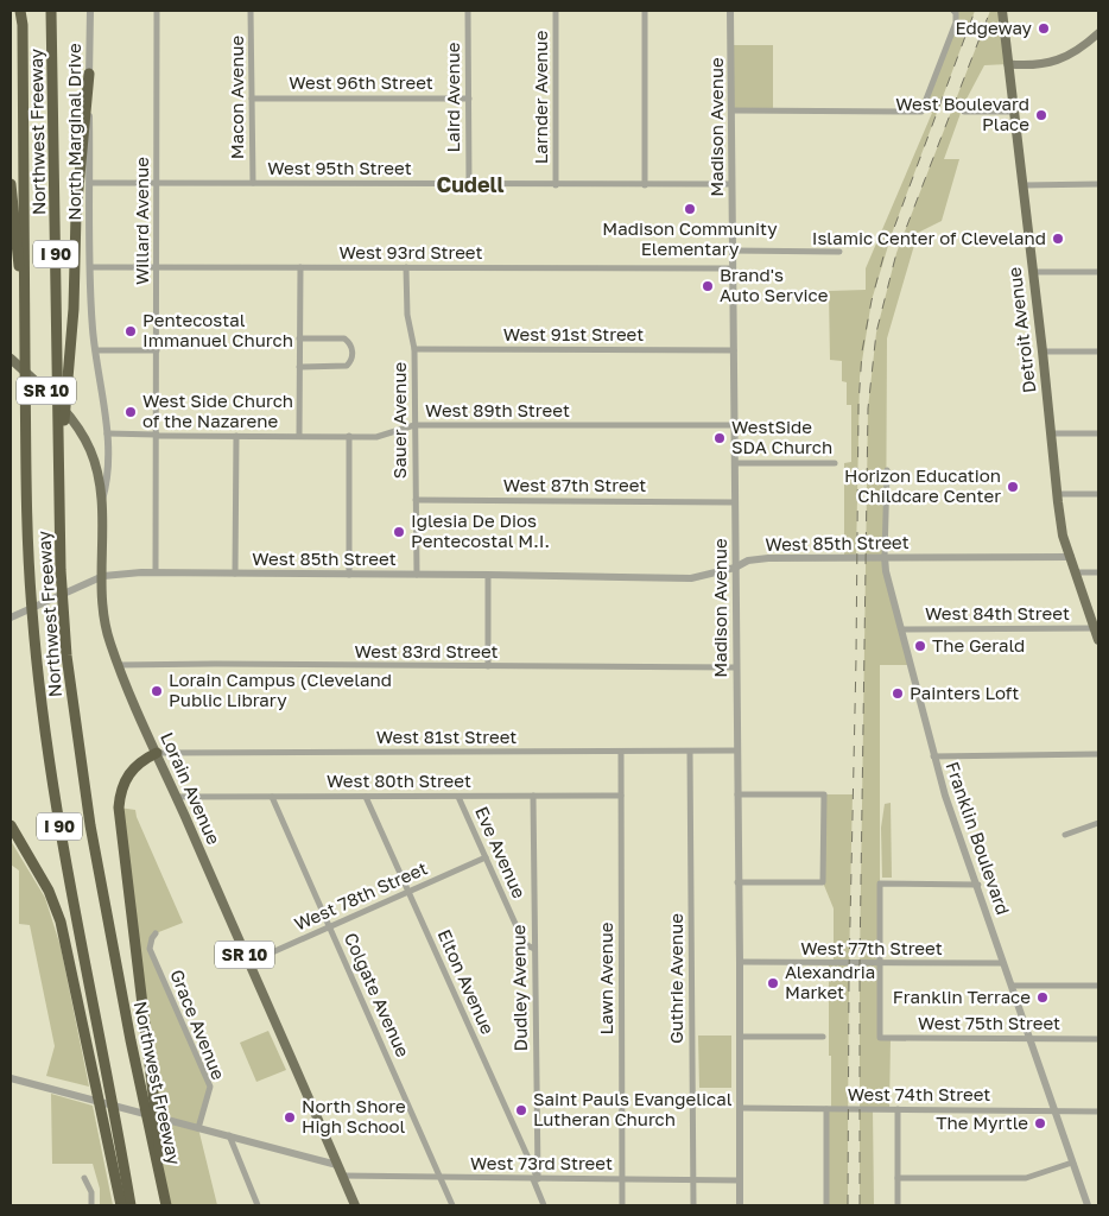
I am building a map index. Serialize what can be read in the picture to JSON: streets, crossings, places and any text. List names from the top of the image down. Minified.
{"streets":{"highway":["Northwest Freeway","I 90"],"main road":["Detroit Avenue","SR 10","Lorain Avenue"],"street":["West 96th Street","Macon Avenue","Laird Avenue","Larnder Avenue","Madison Avenue","North Marginal Drive","West 95th Street","Willard Avenue","West 93rd Street","West 91st Street","West 89th Street","Sauer Avenue","West 87th Street","West 85th Street","West 84th Street","West 83rd Street","West 81st Street","West 80th Street","Franklin Boulevard","Eve Avenue","West 78th Street","West 77th Street","Lawn Avenue","Guthrie Avenue","Elton Avenue","Dudley Avenue","Colgate Avenue","West 75th Street","Grace Avenue","West 74th Street","West 73rd Street"]},"crossings":[["West 96th Street","Macon Avenue"],["West 96th Street","Laird Avenue"],["Macon Avenue","West 95th Street"],["Laird Avenue","West 95th Street"],["Larnder Avenue","West 95th Street"],["Madison Avenue","West 95th Street"],["Madison Avenue","West 93rd Street"],["Madison Avenue","West 91st Street"],["Madison Avenue","West 89th Street"],["Madison Avenue","West 87th Street"],["Madison Avenue","West 85th Street"],["Madison Avenue","West 83rd Street"],["Madison Avenue","West 81st Street"],["Madison Avenue","West 77th Street"],["Madison Avenue","West 74th Street"],["Madison Avenue","West 73rd Street"],["North Marginal Drive","West 95th Street"],["North Marginal Drive","West 93rd Street"],["North Marginal Drive","West 89th Street"],["North Marginal Drive","Lorain Avenue"],["West 95th Street","Willard Avenue"],["Willard Avenue","West 93rd Street"],["Willard Avenue","West 89th Street"],["Willard Avenue","West 85th Street"],["West 93rd Street","Sauer Avenue"],["Detroit Avenue","West 85th Street"],["Detroit Avenue","West 84th Street"],["West 91st Street","Sauer Avenue"],["West 89th Street","Sauer Avenue"],["Sauer Avenue","West 87th Street"],["Sauer Avenue","West 85th Street"],["West 85th Street","Lorain Avenue"],["West 85th Street","Franklin Boulevard"],["West 84th Street","Franklin Boulevard"],["West 83rd Street","Lorain Avenue"],["West 81st Street","Lorain Avenue"],["West 81st Street","Lawn Avenue"],["West 81st Street","Guthrie Avenue"],["West 80th Street","Lorain Avenue"],["West 80th Street","Eve Avenue"],["West 80th Street","Lawn Avenue"],["West 80th Street","Elton Avenue"],["West 80th Street","Dudley Avenue"],["West 80th Street","Colgate Avenue"],["Lorain Avenue","West 78th Street"],["Lorain Avenue","West 73rd Street"],["Franklin Boulevard","West 77th Street"],["Franklin Boulevard","West 75th Street"],["Franklin Boulevard","West 74th Street"],["Eve Avenue","West 78th Street"],["Eve Avenue","Dudley Avenue"],["West 78th Street","Elton Avenue"],["West 78th Street","Colgate Avenue"],["West 77th Street","West 75th Street"],["Lawn Avenue","West 73rd Street"],["Guthrie Avenue","West 73rd Street"],["Elton Avenue","Dudley Avenue"],["Elton Avenue","West 73rd Street"],["Dudley Avenue","West 73rd Street"],["Colgate Avenue","West 73rd Street"]],"districts":["Cudell"],"places":["Edgeway","West Boulevard Place","Madison Community Elementary","Islamic Center of Cleveland","Brand's Auto Service","Pentecostal Immanuel Church","West Side Church of the Nazarene","WestSide SDA Church","Horizon Education Childcare Center","Iglesia De Dios Pentecostal M.I.","The Gerald","Lorain Campus (Cleveland Public Library","Painters Loft","Alexandria Market","Franklin Terrace","Saint Pauls Evangelical Lutheran Church","North Shore High School","The Myrtle"]}
